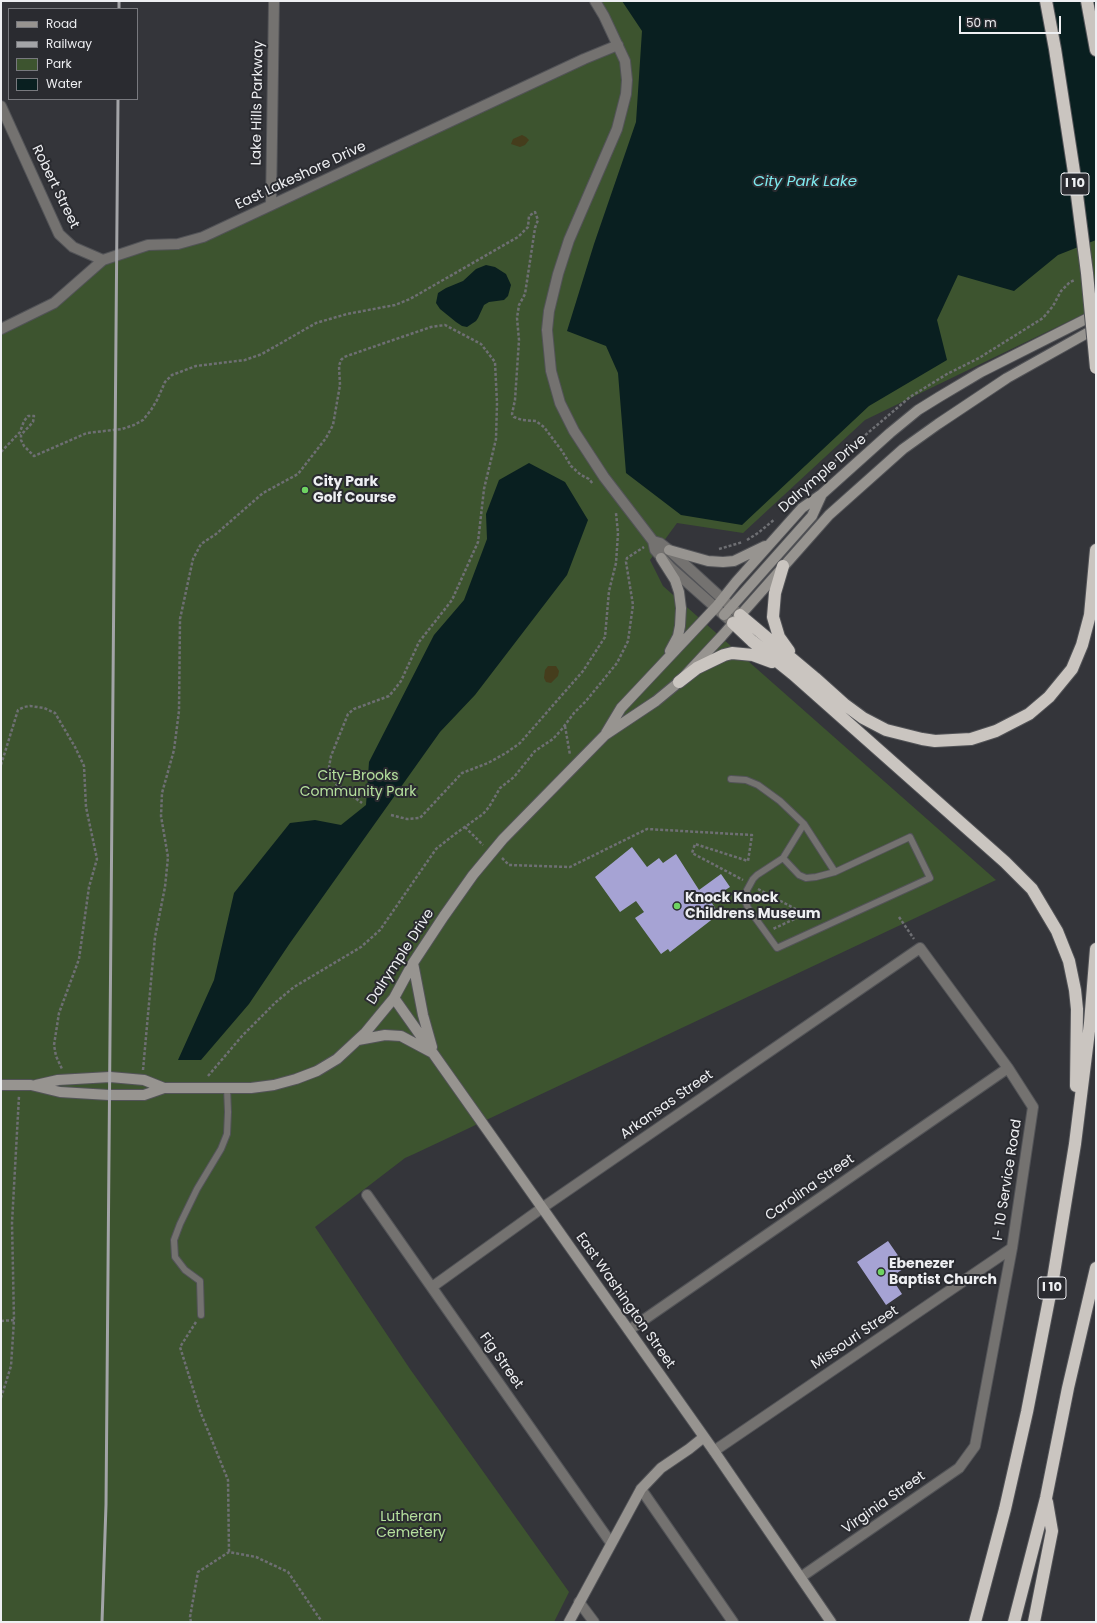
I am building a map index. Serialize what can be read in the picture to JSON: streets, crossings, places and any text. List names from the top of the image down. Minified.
{"streets":{"highway":["I 10"],"street":["Lake Hills Parkway","East Lakeshore Drive","Robert Street","Dalrymple Drive","Arkansas Street","I- 10 Service Road","Carolina Street","East Washington Street","Missouri Street","Fig Street","Virginia Street"]},"crossings":[["Lake Hills Parkway","East Lakeshore Drive"],["East Lakeshore Drive","Robert Street"],["Dalrymple Drive","East Washington Street"],["Arkansas Street","East Washington Street"],["Arkansas Street","Fig Street"],["I- 10 Service Road","Carolina Street"],["I- 10 Service Road","Missouri Street"],["I- 10 Service Road","Virginia Street"],["Carolina Street","East Washington Street"],["East Washington Street","Missouri Street"],["East Washington Street","Virginia Street"]],"water":["City Park Lake"],"parks":["City-Brooks Community Park","Lutheran Cemetery"],"places":["City Park Golf Course","Knock Knock Childrens Museum","Ebenezer Baptist Church"],"legend":["Road","Railway","Park","Water"],"scale_bar":"50 m"}
